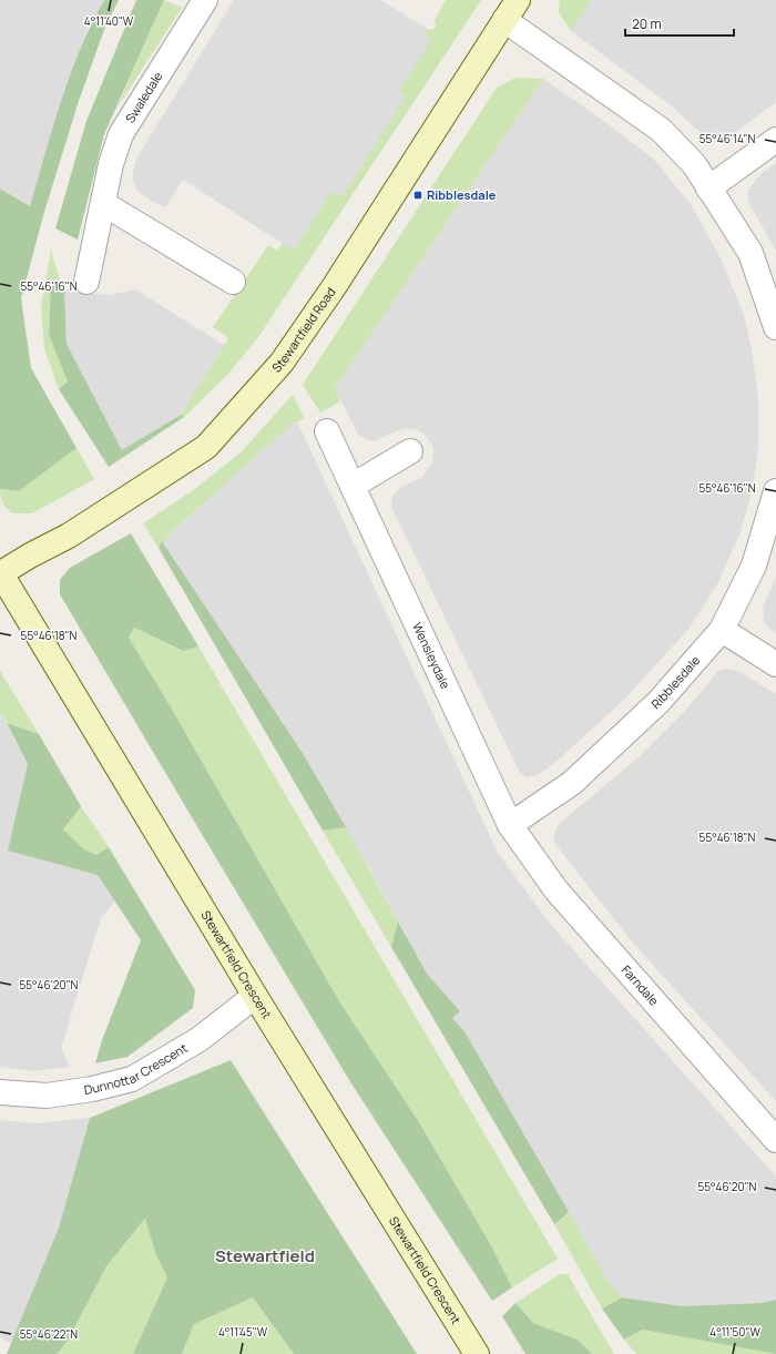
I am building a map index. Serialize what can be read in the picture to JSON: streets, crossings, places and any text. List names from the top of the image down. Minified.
{"streets":{"street":["Swaledale","Stewartfield Road","Wensleydale","Ribblesdale","Stewartfield Crescent","Farndale","Dunnottar Crescent"]},"crossings":[["Stewartfield Road","Stewartfield Crescent"],["Wensleydale","Ribblesdale"],["Wensleydale","Farndale"],["Ribblesdale","Farndale"],["Stewartfield Crescent","Dunnottar Crescent"]],"districts":["Stewartfield"],"places":{"transit":["Ribblesdale"]},"scale_bar":"20 m","coordinates":["4°11'40\"W","55°46'14\"N","55°46'16\"N","55°46'18\"N","55°46'20\"N","4°11'45\"W","4°11'50\"W","55°46'22\"N"]}
